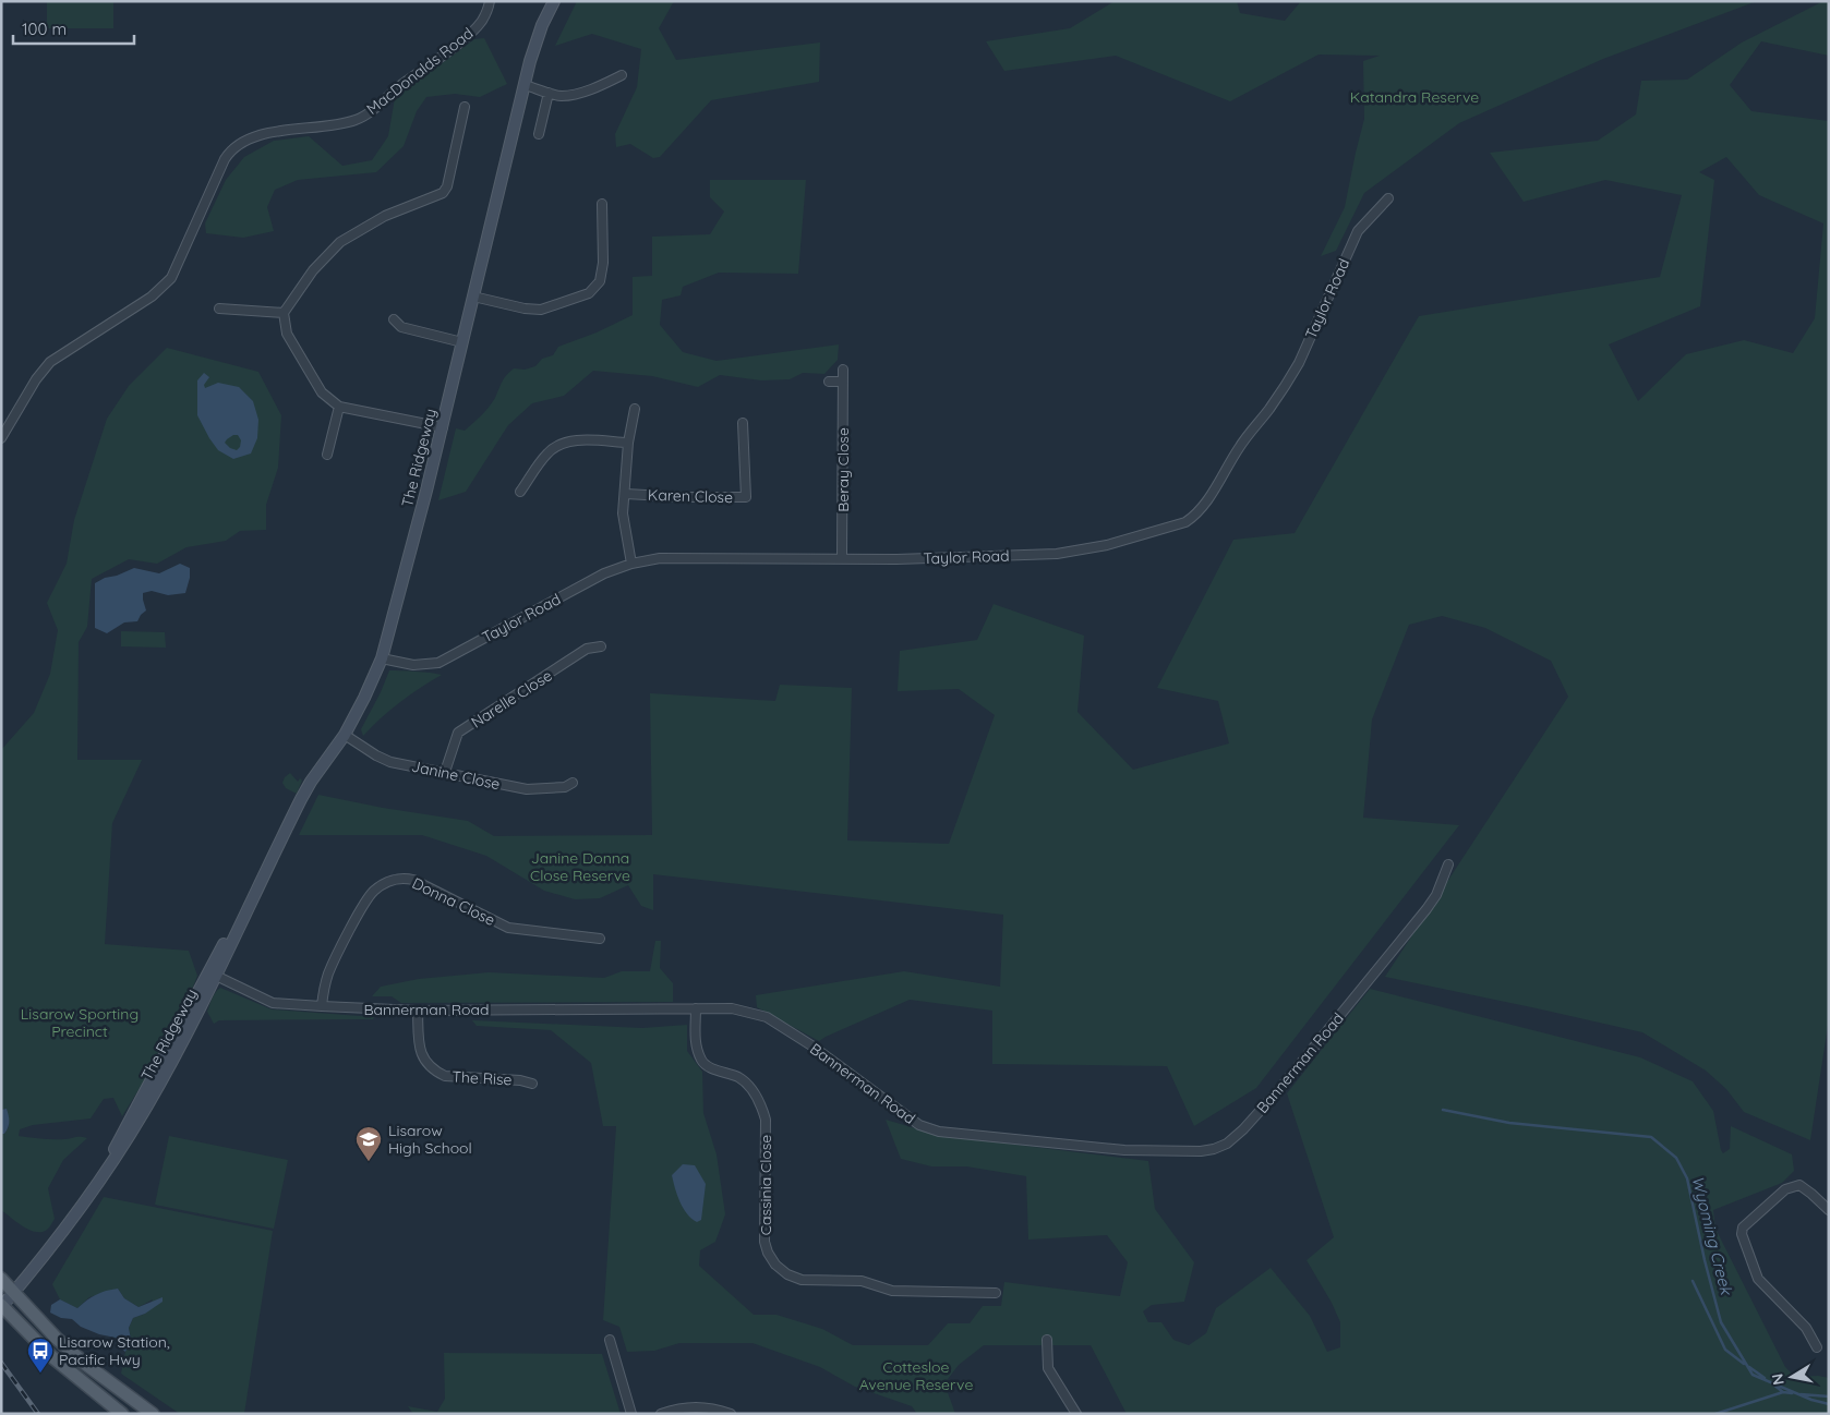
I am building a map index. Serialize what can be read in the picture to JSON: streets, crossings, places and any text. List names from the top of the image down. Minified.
{"streets":{"street":["MacDonalds Road","Taylor Road","The Ridgeway","Beray Close","Karen Close","Narelle Close","Janine Close","Donna Close","Bannerman Road","The Rise","Cassinia Close"]},"crossings":[["Taylor Road","The Ridgeway"],["Taylor Road","Beray Close"],["The Ridgeway","Janine Close"],["The Ridgeway","Bannerman Road"],["Narelle Close","Janine Close"],["Donna Close","Bannerman Road"],["Bannerman Road","The Rise"],["Bannerman Road","Cassinia Close"]],"water":["Wyoming Creek"],"parks":["Katandra Reserve","Janine Donna Close Reserve","Lisarow Sporting Precinct","Cottesloe Avenue Reserve"],"places":{"school or university":["Lisarow High School"],"bus stop":["Lisarow Station, Pacific Hwy"]},"scale_bar":"100 m","north":"left"}
